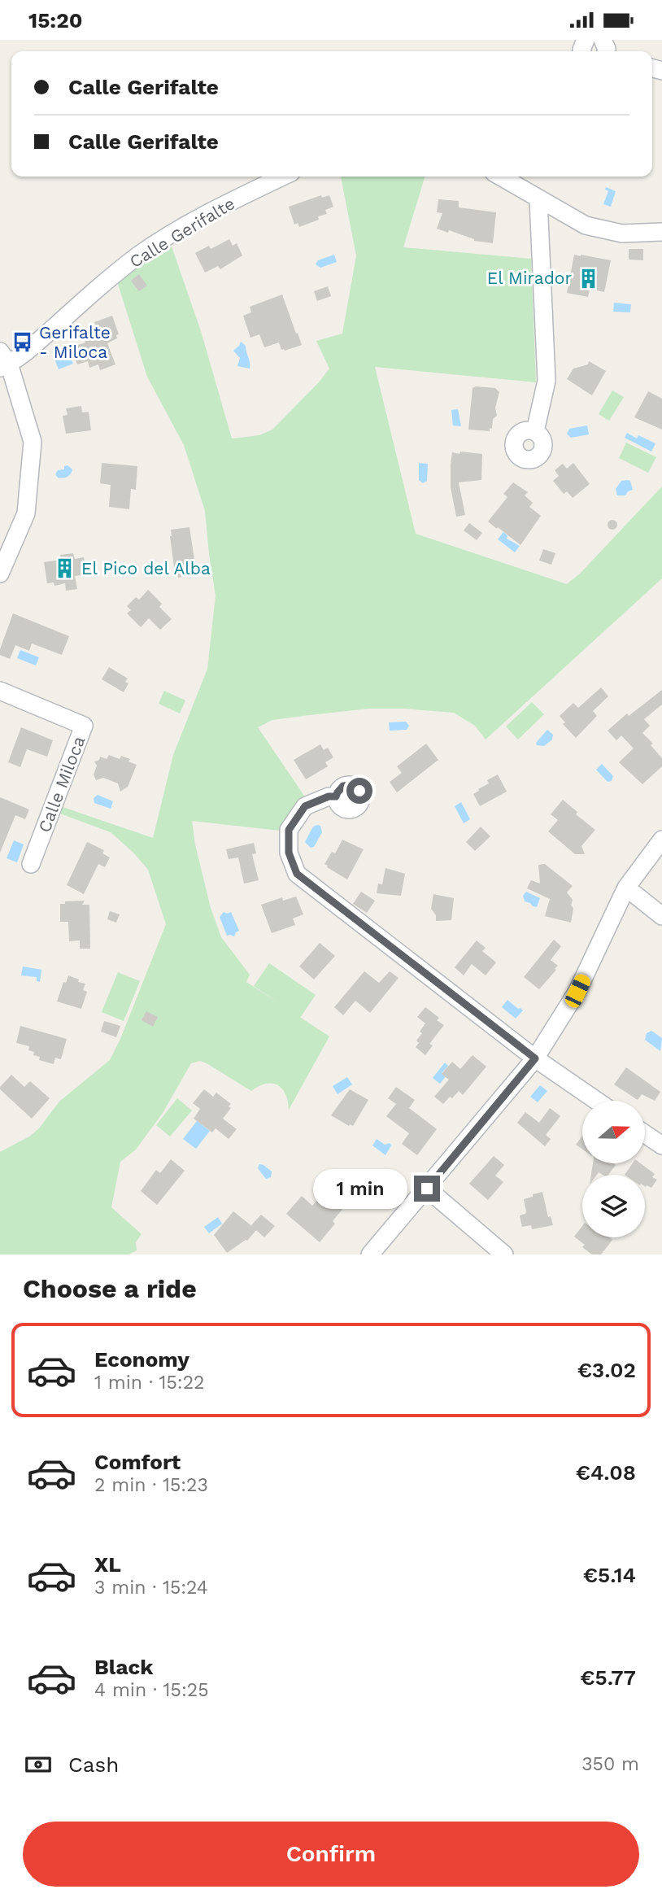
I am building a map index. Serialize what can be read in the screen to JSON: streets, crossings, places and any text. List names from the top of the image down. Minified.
{"streets":{"street":["Calle Gerifalte","Calle Miloca"]},"places":{"building":["El Mirador","El Pico del Alba"],"bus stop":["Gerifalte - Miloca"]},"north":"right","page":{"status":"15:20","banner":["Calle Gerifalte","Calle Gerifalte"],"bubble":"1 min","heading":"Choose a ride","list":[{"name":"Economy","note":"1 min · 15:22","value":"€3.02"},{"name":"Comfort","note":"2 min · 15:23","value":"€4.08"},{"name":"XL","note":"3 min · 15:24","value":"€5.14"},{"name":"Black","note":"4 min · 15:25","value":"€5.77"}],"pay":["Cash","350 m"],"buttons":"Confirm"}}
